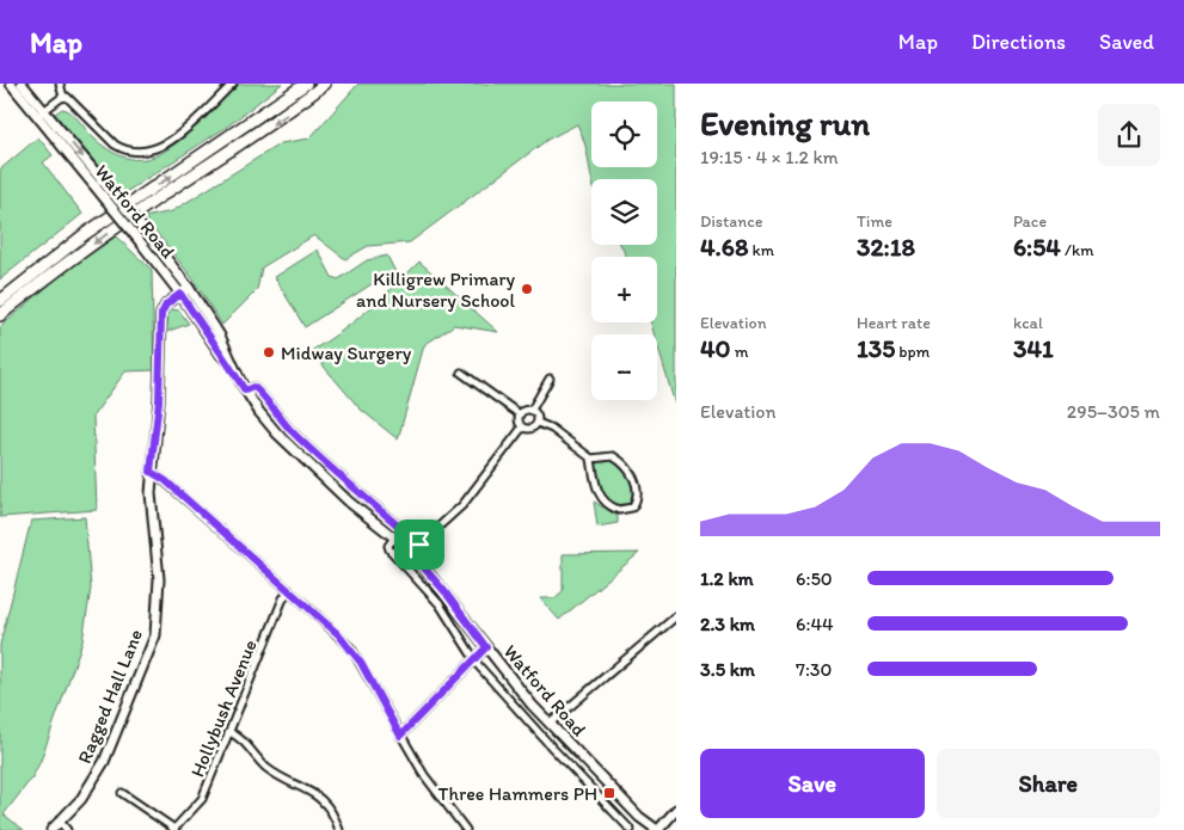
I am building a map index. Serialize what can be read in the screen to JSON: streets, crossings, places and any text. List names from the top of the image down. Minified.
{"streets":{"main road":["Watford Road","Ragged Hall Lane"],"street":["Hollybush Avenue"]},"crossings":[["Watford Road","Ragged Hall Lane"]],"places":{"other":["Killigrew Primary and Nursery School","Midway Surgery"],"transit":["Three Hammers PH"]},"page":{"header":"Map","nav":["Map","Directions","Saved"],"heading":["Evening run","19:15 · 4 × 1.2 km"],"map_buttons":["+","−"],"stats":[["Distance","4.68 km"],["Time","32:18"],["Pace","6:54 /km"],["Elevation","40 m"],["Heart rate","135 bpm"],["kcal","341"]],"chart":["Elevation","295–305 m"],"list":[{"name":"1.2 km","note":"6:50"},{"name":"2.3 km","note":"6:44"},{"name":"3.5 km","note":"7:30"}],"buttons":["Save","Share"]}}
